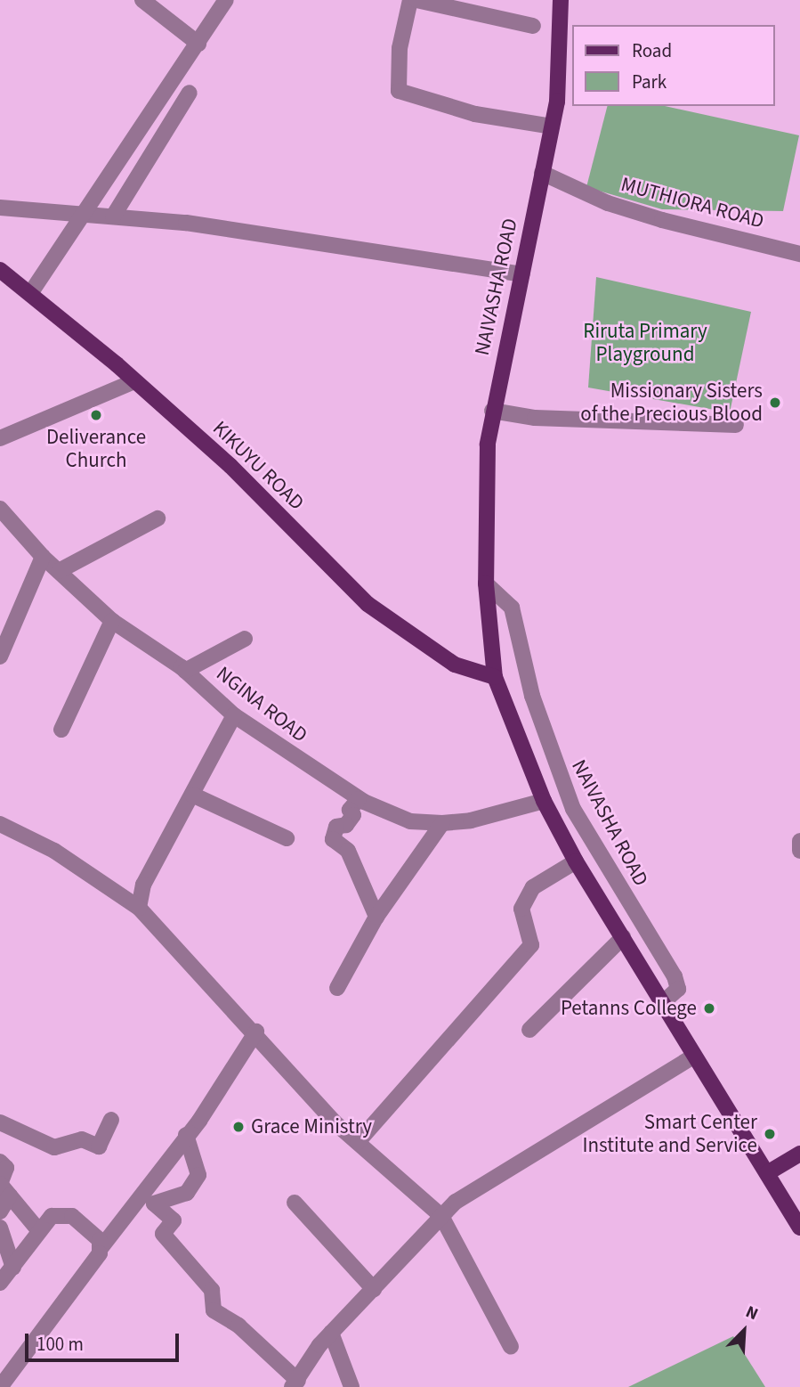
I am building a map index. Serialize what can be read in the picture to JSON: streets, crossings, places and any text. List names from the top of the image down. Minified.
{"streets":{"main road":["NAIVASHA ROAD","KIKUYU ROAD"],"street":["MUTHIORA ROAD","NGINA ROAD"]},"crossings":[["MUTHIORA ROAD","NAIVASHA ROAD"],["NAIVASHA ROAD","KIKUYU ROAD"],["NAIVASHA ROAD","NGINA ROAD"]],"parks":["Riruta Primary Playground"],"places":["Missionary Sisters of the Precious Blood","Deliverance Church","Petanns College","Grace Ministry","Smart Center Institute and Service"],"legend":["Road","Park"],"scale_bar":"100 m","north":"top right"}
